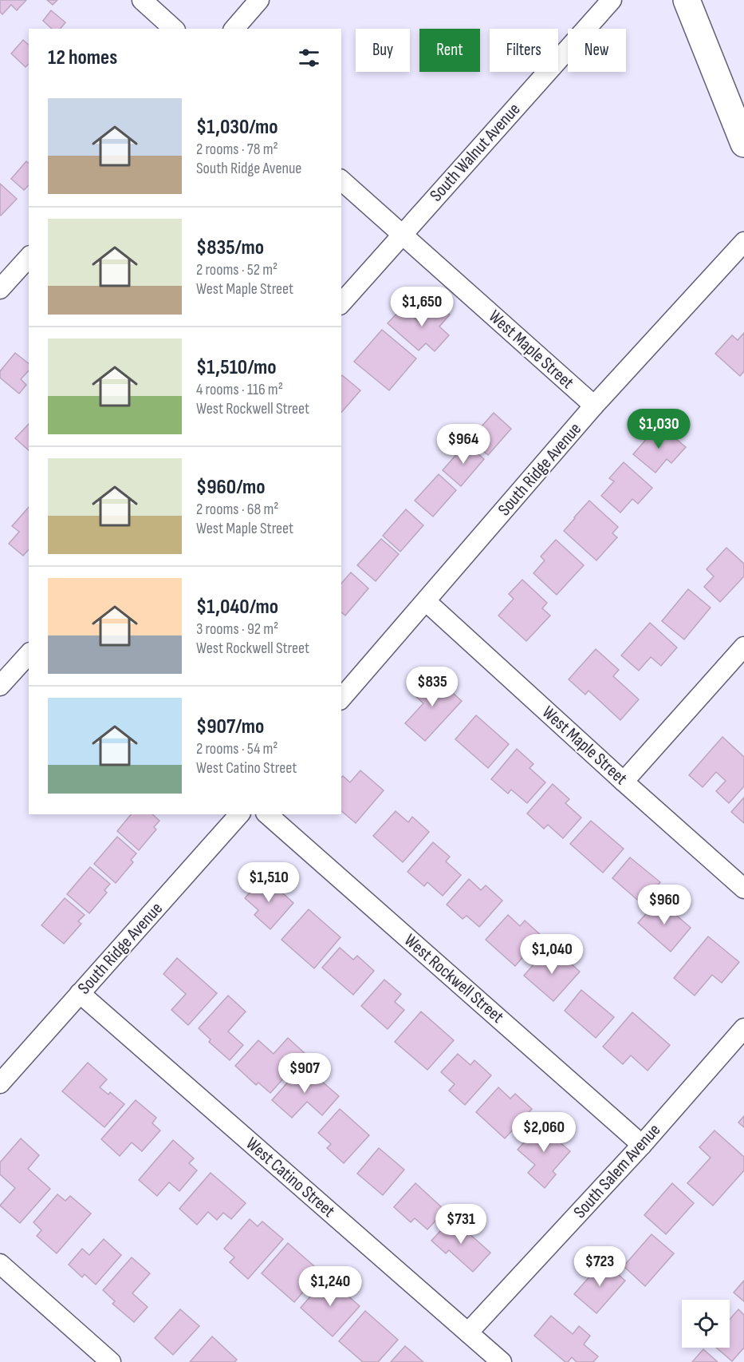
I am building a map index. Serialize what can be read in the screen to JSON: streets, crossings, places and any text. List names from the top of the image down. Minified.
{"streets":{"street":["South Walnut Avenue","West Maple Street","South Ridge Avenue","West Rockwell Street","South Salem Avenue","West Catino Street"]},"crossings":[["South Walnut Avenue","West Maple Street"],["West Maple Street","South Ridge Avenue"],["South Ridge Avenue","West Catino Street"],["West Rockwell Street","South Salem Avenue"],["South Salem Avenue","West Catino Street"]],"page":{"chip":["Buy","Rent","Filters","New"],"heading":"12 homes","list":[{"name":"$1,030/mo","note":"2 rooms · 78 m² · South Ridge Avenue"},{"name":"$835/mo","note":"2 rooms · 52 m² · West Maple Street"},{"name":"$1,510/mo","note":"4 rooms · 116 m² · West Rockwell Street"},{"name":"$960/mo","note":"2 rooms · 68 m² · West Maple Street"},{"name":"$1,040/mo","note":"3 rooms · 92 m² · West Rockwell Street"},{"name":"$907/mo","note":"2 rooms · 54 m² · West Catino Street"}],"price":["$1,650","$1,030","$964","$835","$1,510","$960","$1,040","$907","$2,060","$731","$723","$1,240"]}}
